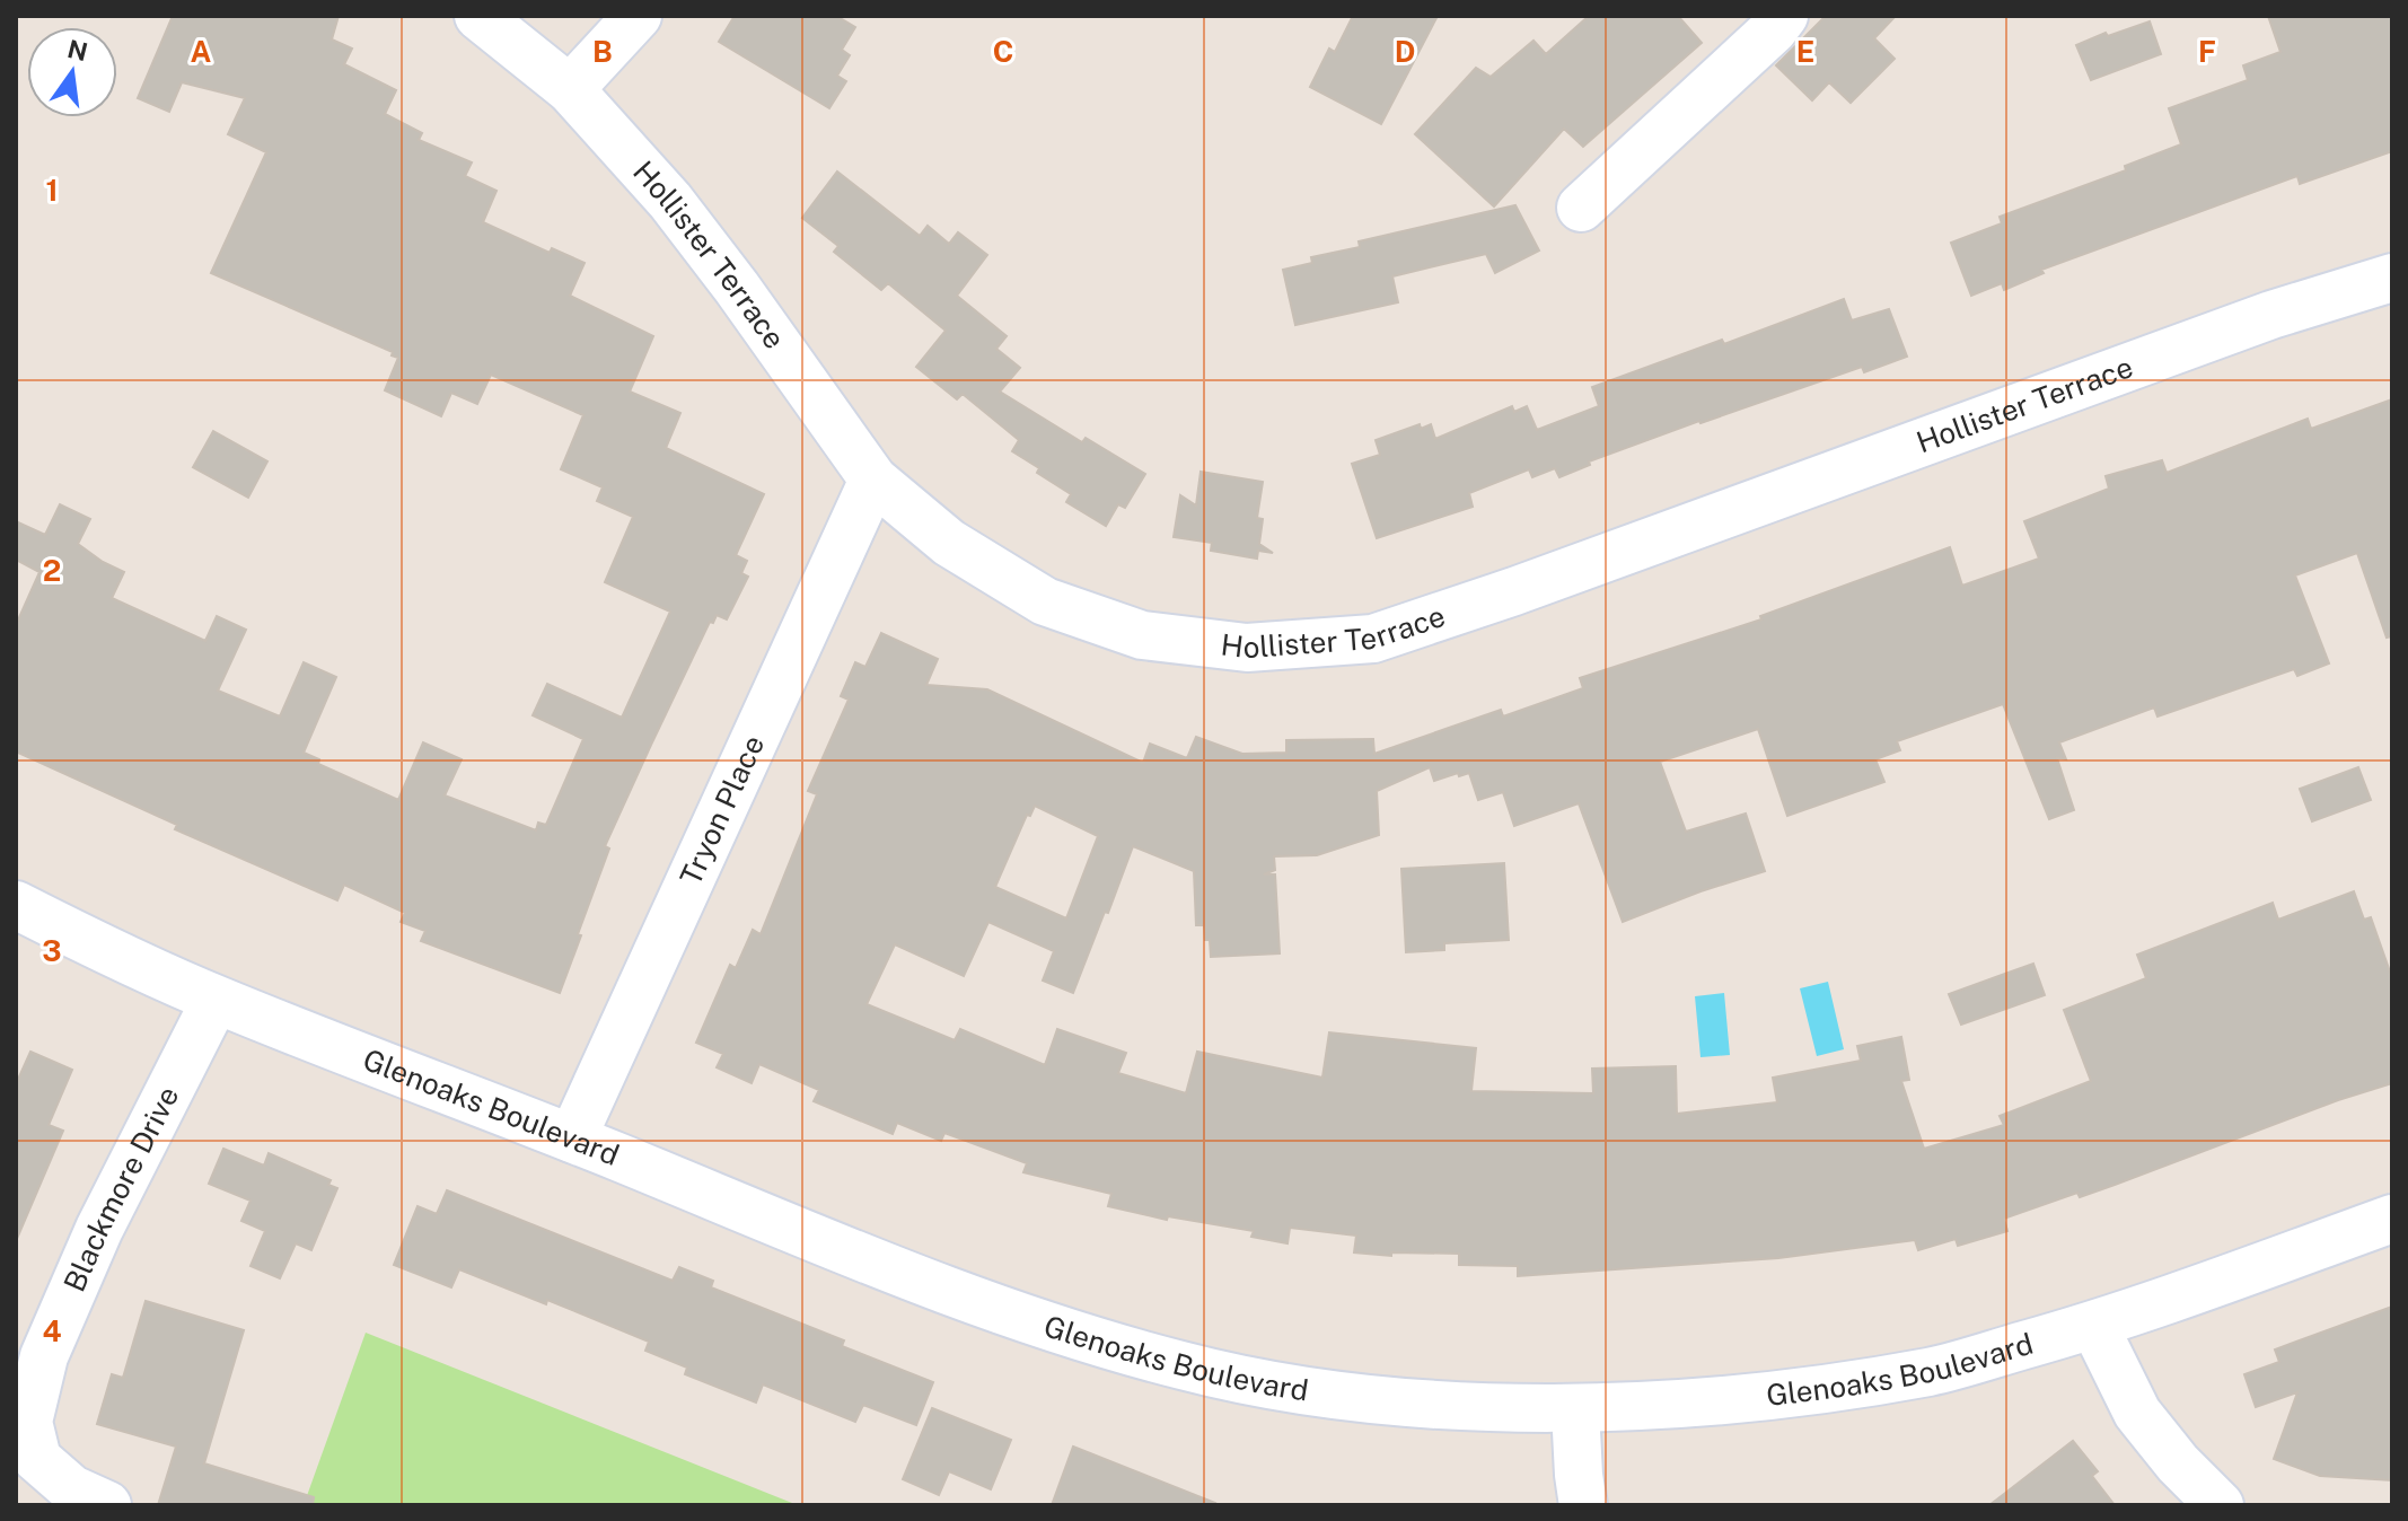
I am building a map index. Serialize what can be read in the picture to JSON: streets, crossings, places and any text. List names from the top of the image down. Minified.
{"streets":{"street":["Hollister Terrace","Tryon Place","Glenoaks Boulevard","Blackmore Drive"]},"crossings":[["Hollister Terrace","Tryon Place"],["Tryon Place","Glenoaks Boulevard"],["Glenoaks Boulevard","Blackmore Drive"]],"north":"top","grid":{"columns":["A","B","C","D","E","F"],"rows":["1","2","3","4"]}}
